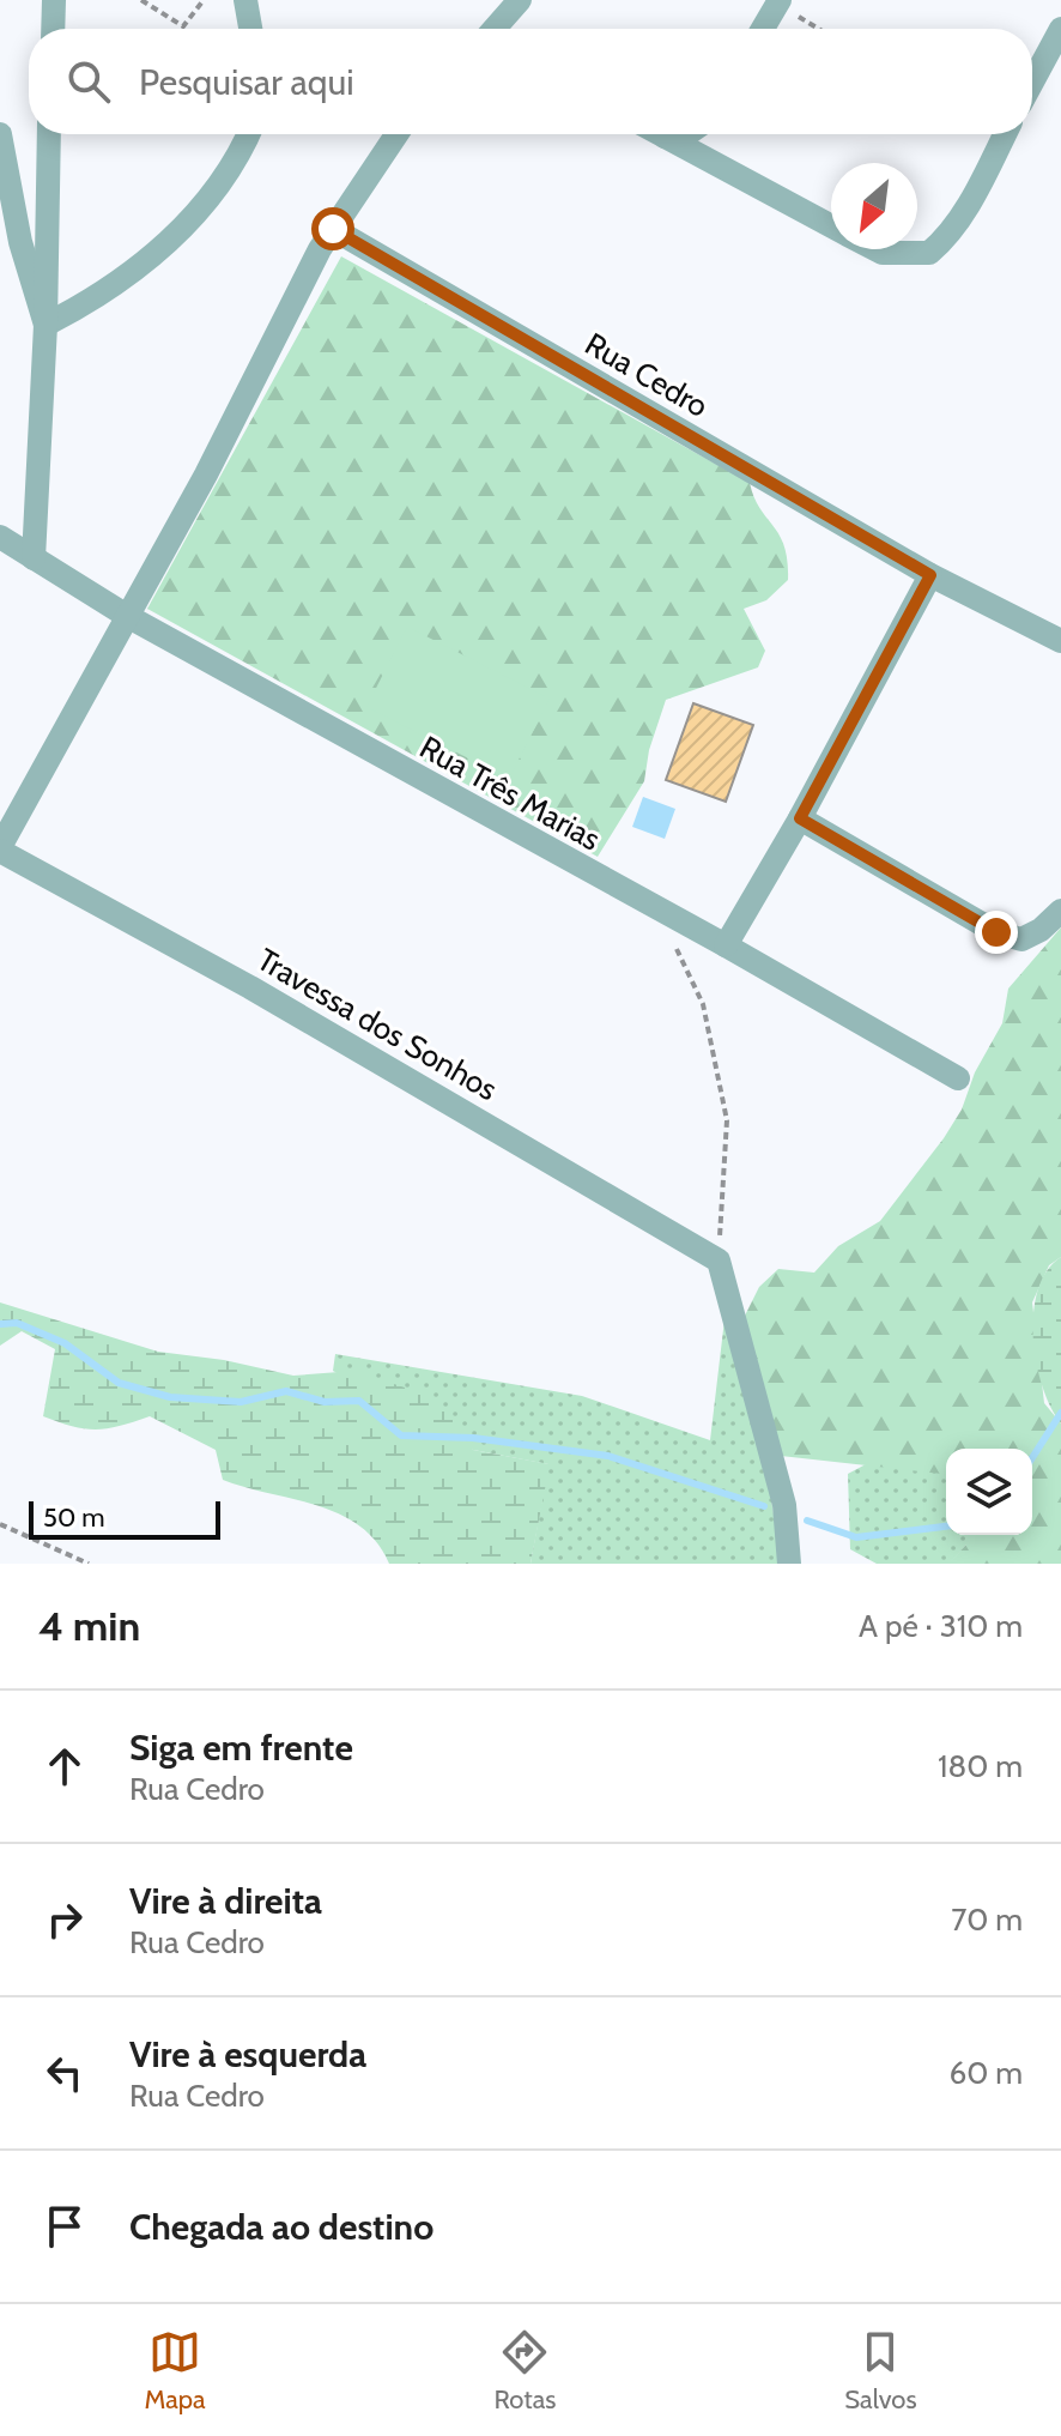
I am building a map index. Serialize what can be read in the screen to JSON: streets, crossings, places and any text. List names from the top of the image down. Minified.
{"streets":{"street":["Rua Cedro","Rua Três Marias","Travessa dos Sonhos"]},"scale_bar":"50 m","north":"bottom left","page":{"search":"Pesquisar aqui","scale":"50 m","heading":["4 min","A pé · 310 m"],"list":[["Siga em frente","Rua Cedro","180 m"],["Vire à direita","Rua Cedro","70 m"],["Vire à esquerda","Rua Cedro","60 m"],"Chegada ao destino"],"nav":["Mapa","Rotas","Salvos"]}}
